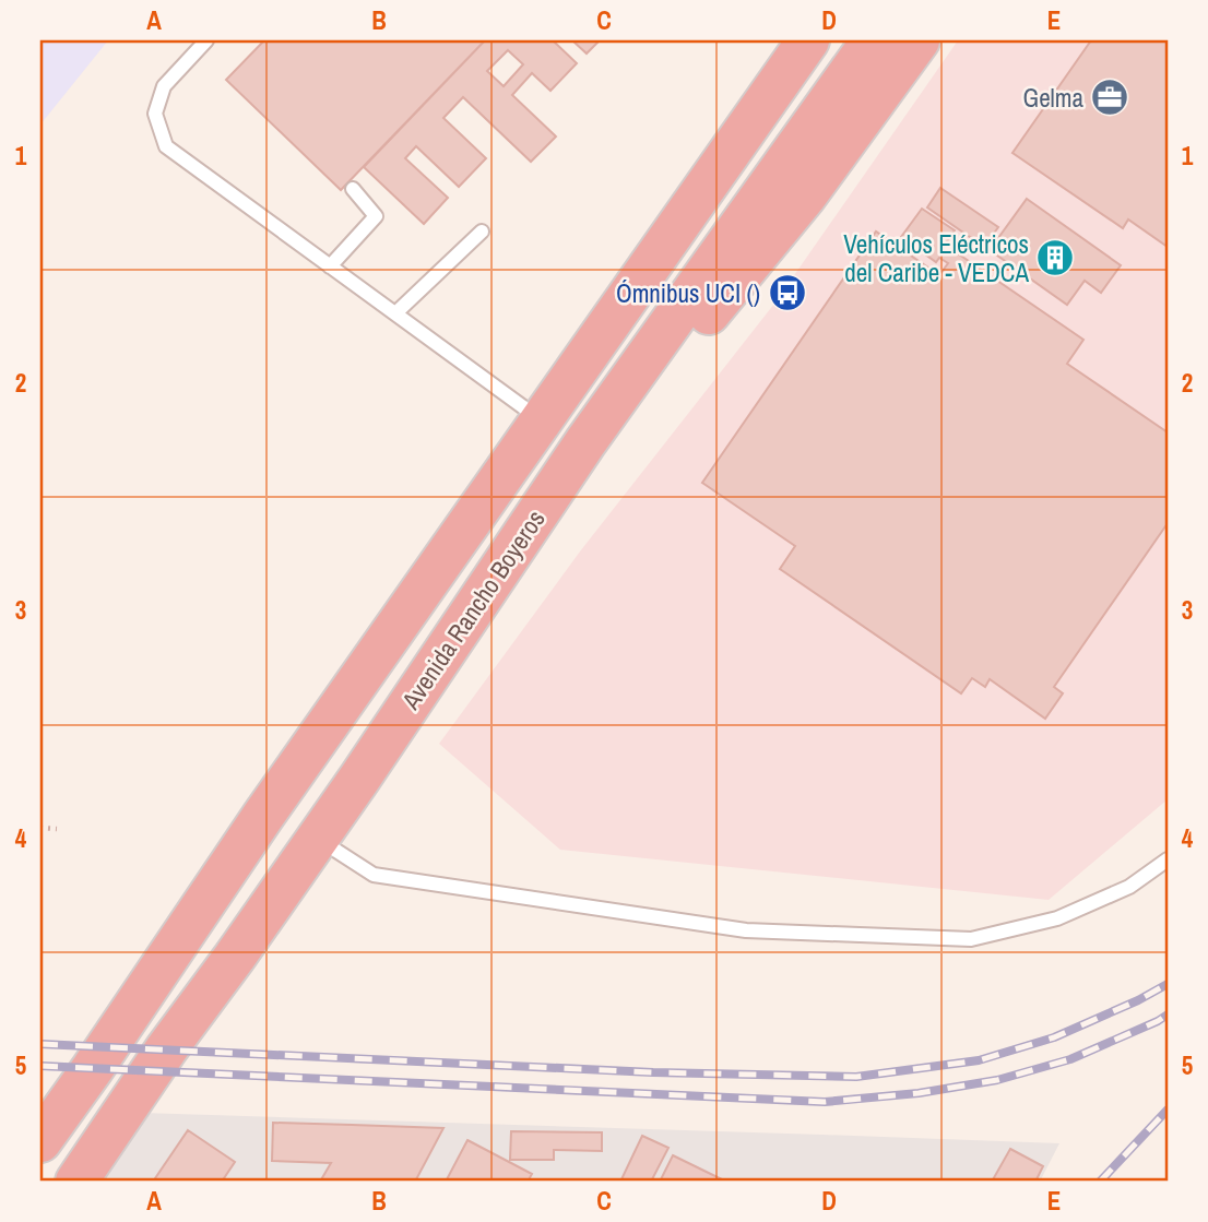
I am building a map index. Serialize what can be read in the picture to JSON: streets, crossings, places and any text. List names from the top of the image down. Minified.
{"streets":{"highway":["Avenida Rancho Boyeros"]},"places":{"office":["Gelma"],"building":["Vehículos Eléctricos del Caribe - VEDCA"],"bus stop":["Ómnibus UCI ()"]},"grid":{"columns":["A","B","C","D","E"],"rows":["1","2","3","4","5"]}}
